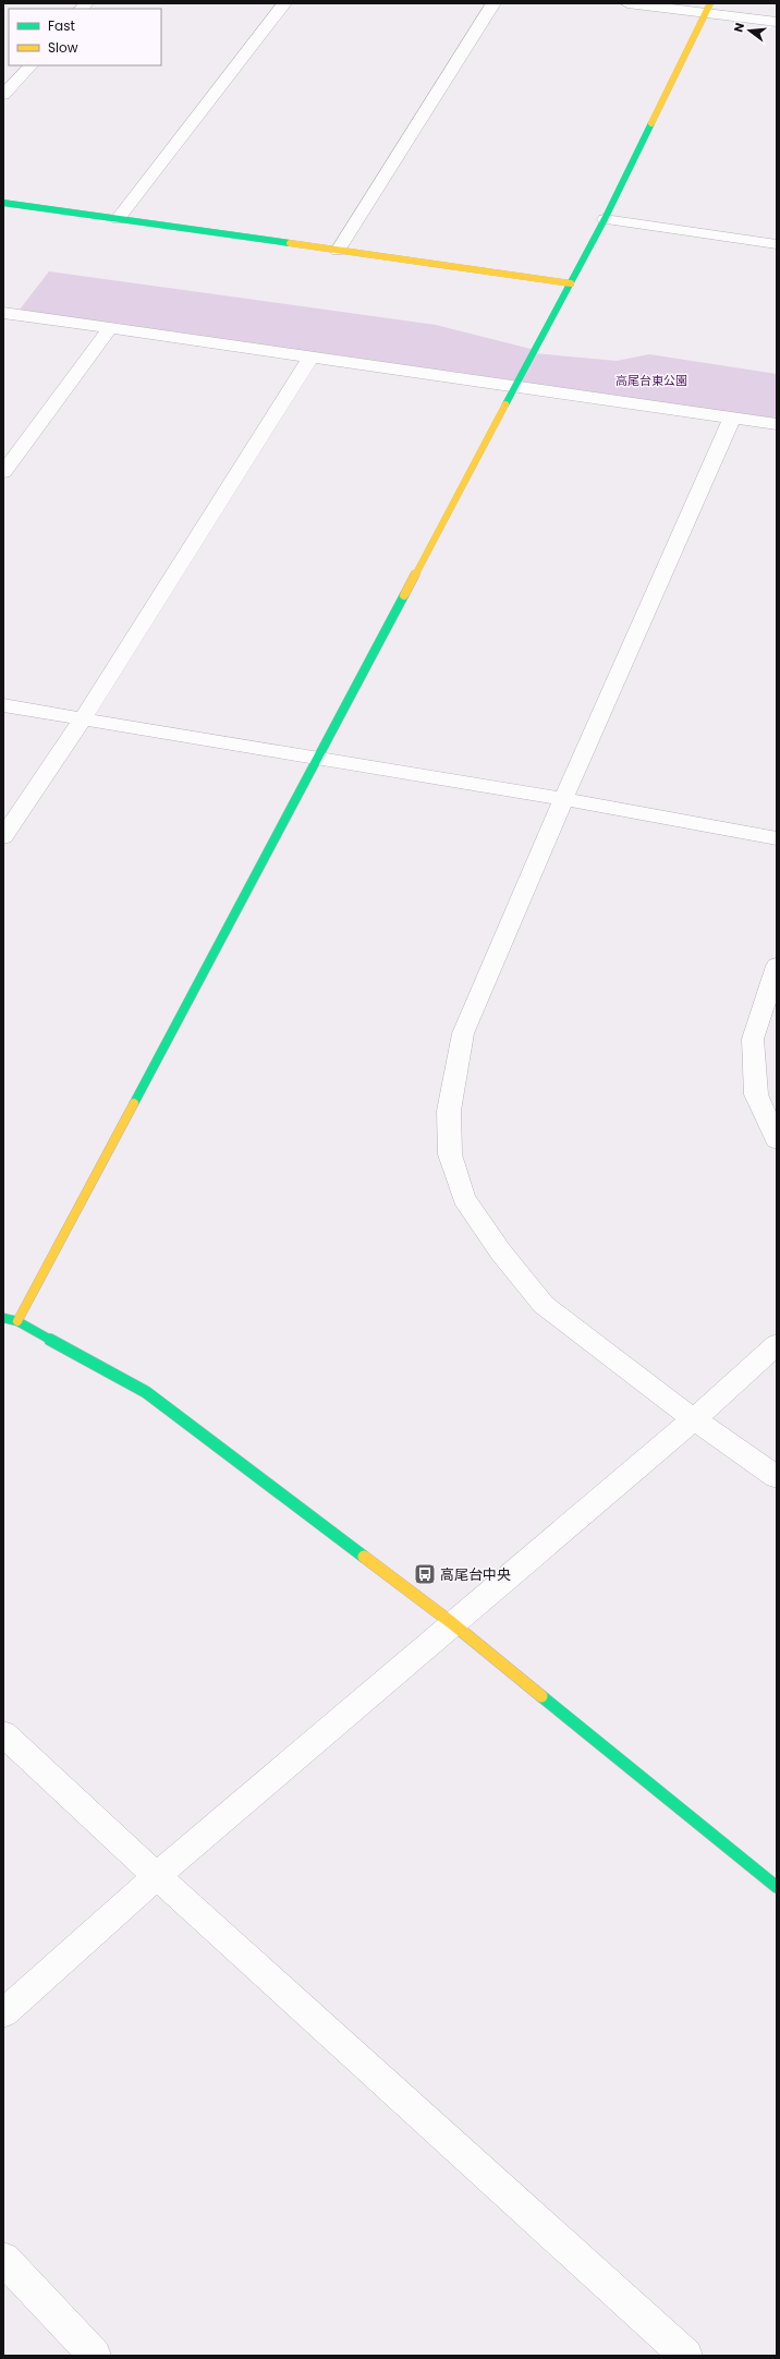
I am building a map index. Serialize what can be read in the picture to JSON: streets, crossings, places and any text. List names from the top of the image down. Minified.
{"parks":["高尾台東公園"],"places":{"bus stop":["高尾台中央"]},"legend":["Fast","Slow"],"north":"left"}
